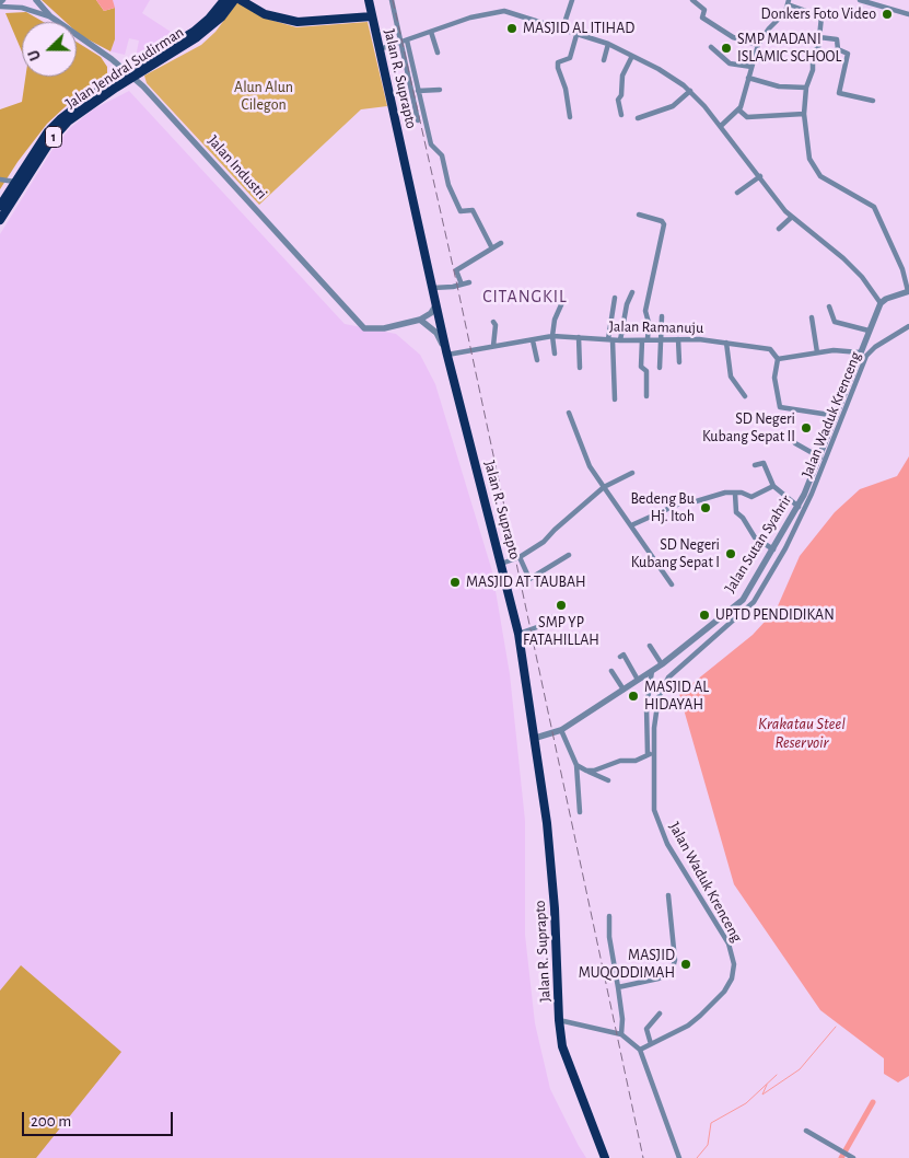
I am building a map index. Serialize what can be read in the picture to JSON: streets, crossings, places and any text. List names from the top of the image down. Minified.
{"streets":{"highway":["Jalan Jendral Sudirman","Jalan R. Suprapto","1"],"street":["Jalan Industri","Jalan Ramanuju","Jalan Waduk Krenceng","Jalan Sutan Syahrir"]},"crossings":[["Jalan Jendral Sudirman","Jalan Industri"],["Jalan R. Suprapto","Jalan Industri"],["Jalan R. Suprapto","Jalan Ramanuju"],["Jalan R. Suprapto","Jalan Sutan Syahrir"]],"districts":["CITANGKIL"],"water":["Krakatau Steel Reservoir"],"parks":["Alun Alun Cilegon"],"places":["Donkers Foto Video","MASJID AL ITIHAD","SMP MADANI ISLAMIC SCHOOL","SD Negeri Kubang Sepat II","Bedeng Bu Hj. Itoh","SD Negeri Kubang Sepat I","MASJID AT TAUBAH","SMP YP FATAHILLAH","UPTD PENDIDIKAN","MASJID AL HIDAYAH","MASJID MUQODDIMAH"],"scale_bar":"200 m","north":"left"}
